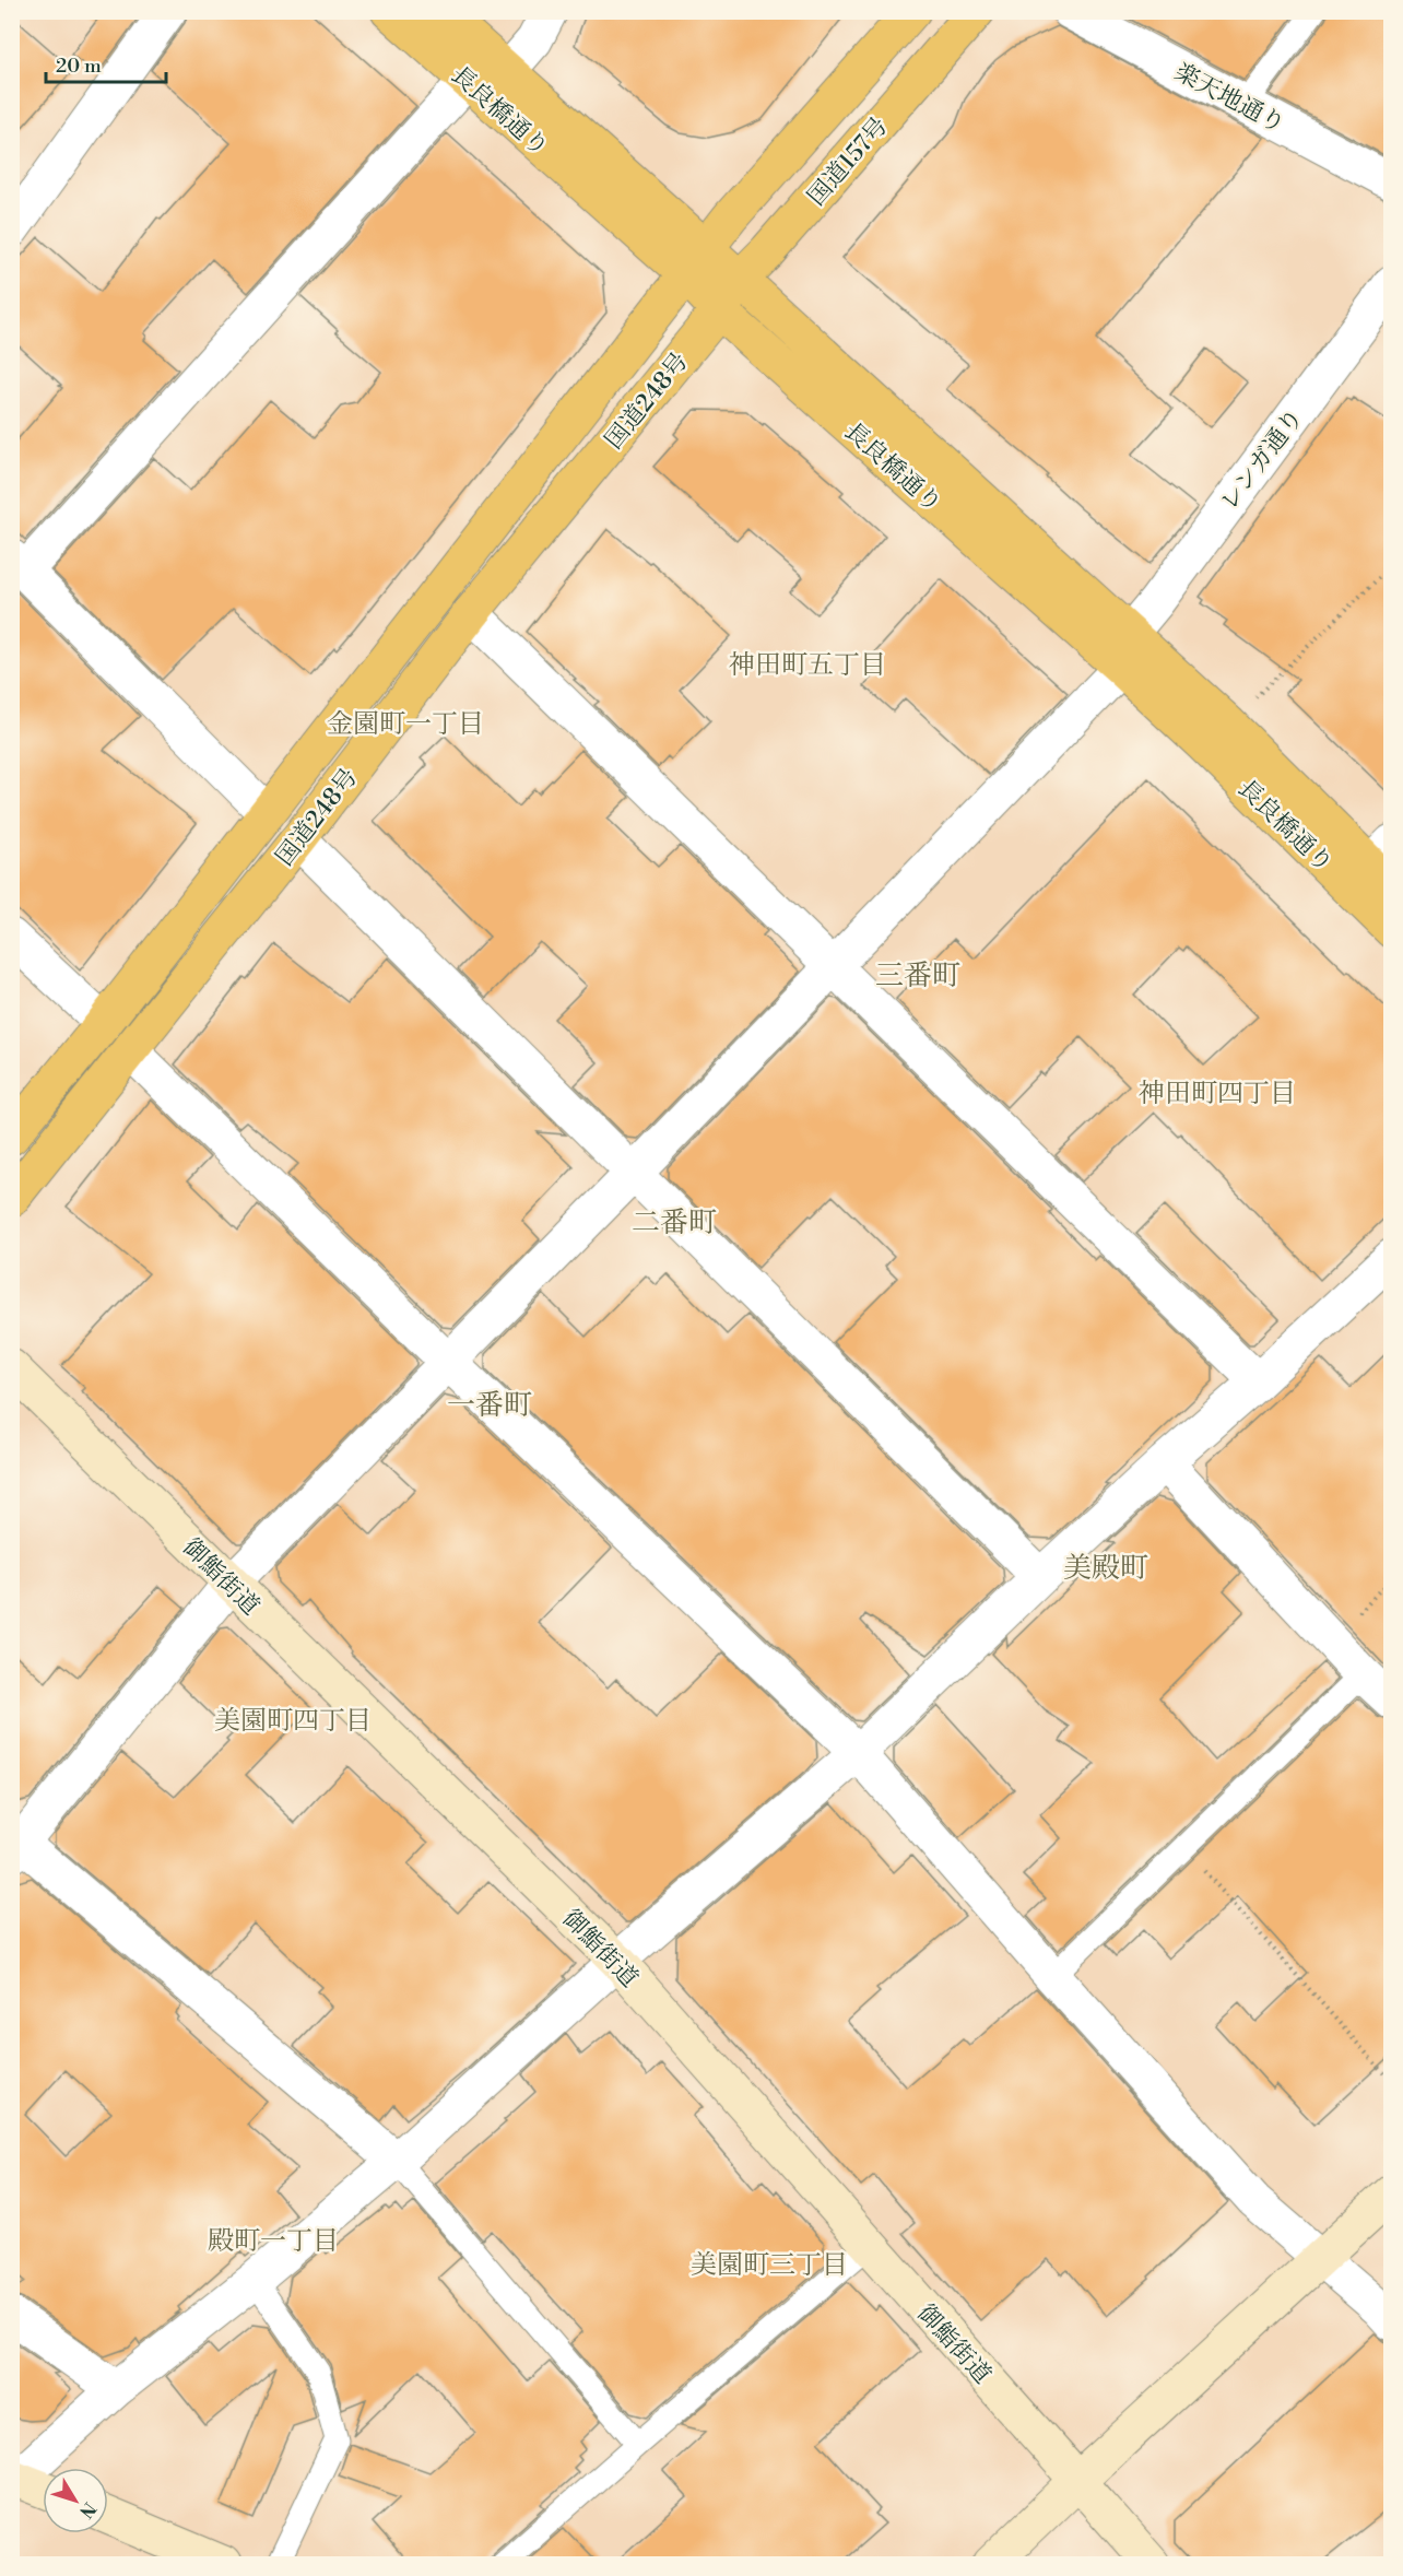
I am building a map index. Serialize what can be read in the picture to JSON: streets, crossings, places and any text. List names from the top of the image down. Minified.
{"streets":{"highway":["長良橋通り","国道157号","国道248号"],"street":["楽天地通り","レンガ通り","御鮨街道"]},"crossings":[["長良橋通り","国道157号"],["長良橋通り","国道248号"],["長良橋通り","レンガ通り"],["国道157号","国道248号"],["レンガ通り","御鮨街道"]],"districts":["神田町五丁目","金園町一丁目","三番町","神田町四丁目","二番町","一番町","美殿町","美園町四丁目","殿町一丁目","美園町三丁目"],"scale_bar":"20 m","north":"bottom right"}
